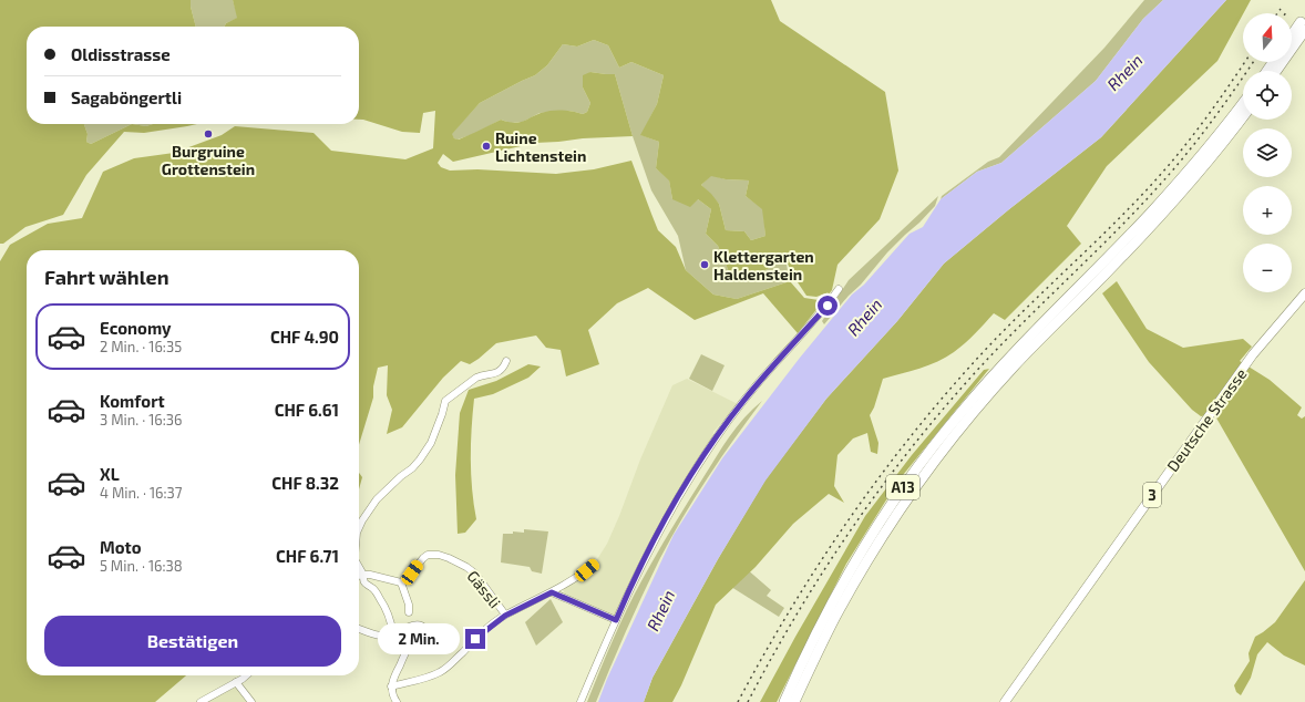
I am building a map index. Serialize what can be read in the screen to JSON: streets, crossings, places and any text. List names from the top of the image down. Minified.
{"streets":{"highway":["A13"],"main road":["Deutsche Strasse","3"],"street":["Gässli"]},"water":["Rhein"],"places":["Burgruine Grottenstein","Ruine Lichtenstein","Klettergarten Haldenstein"],"north":"top","page":{"map_buttons":["+","−"],"banner":["Oldisstrasse","Sagaböngertli"],"heading":"Fahrt wählen","list":[{"name":"Economy","note":"2 Min. · 16:35","value":"CHF 4.90"},{"name":"Komfort","note":"3 Min. · 16:36","value":"CHF 6.61"},{"name":"XL","note":"4 Min. · 16:37","value":"CHF 8.32"},{"name":"Moto","note":"5 Min. · 16:38","value":"CHF 6.71"}],"buttons":"Bestätigen","bubble":"2 Min."}}
